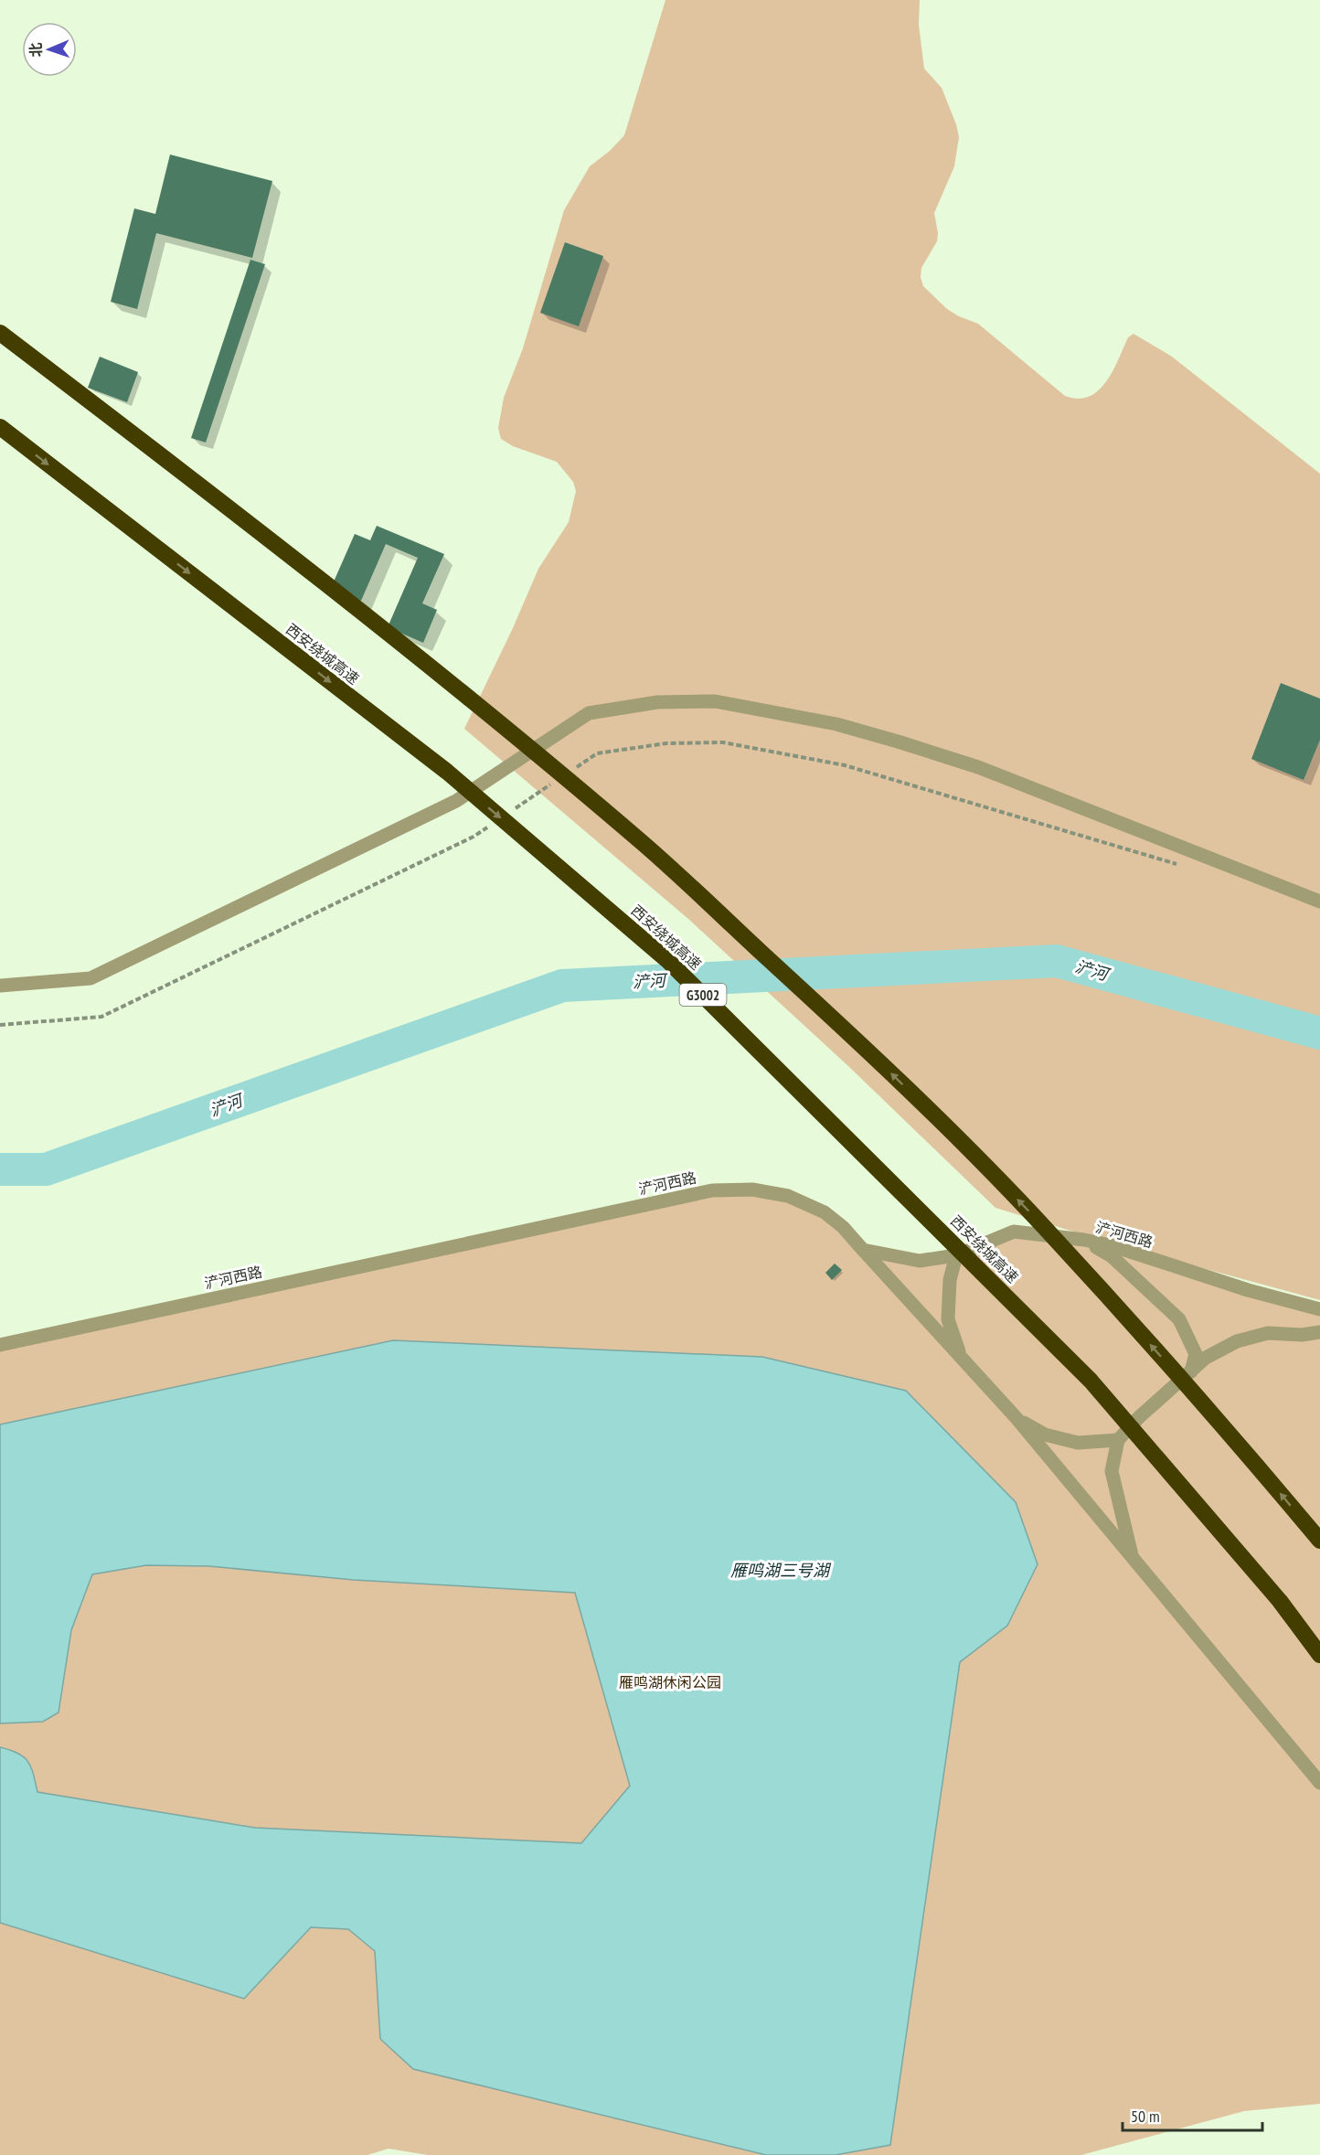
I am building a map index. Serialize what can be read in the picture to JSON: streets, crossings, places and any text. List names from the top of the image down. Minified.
{"streets":{"highway":["西安绕城高速","G3002"],"street":["浐河西路"]},"water":["浐河","雁鸣湖三号湖"],"parks":["雁鸣湖休闲公园"],"scale_bar":"50 m","north":"left"}
